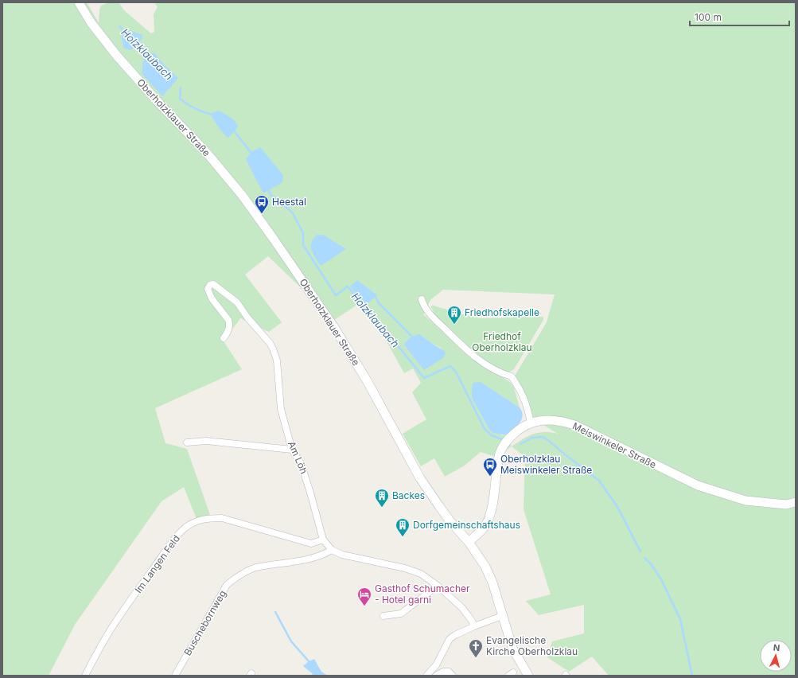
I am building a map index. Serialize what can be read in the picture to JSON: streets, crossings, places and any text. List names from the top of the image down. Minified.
{"streets":{"main road":["Oberholzklauer Straße","Meiswinkeler Straße"],"street":["Am Löh","Im Langen Feld","Buschebornweg"]},"crossings":[["Oberholzklauer Straße","Meiswinkeler Straße"],["Am Löh","Im Langen Feld"],["Am Löh","Buschebornweg"]],"water":["Holzklaubach"],"parks":["Friedhof Oberholzklau"],"places":{"bus stop":["Heestal","Oberholzklau Meiswinkeler Straße"],"building":["Friedhofskapelle","Backes","Dorfgemeinschaftshaus"],"hotel":["Gasthof Schumacher - Hotel garni"],"church":["Evangelische Kirche Oberholzklau"]},"scale_bar":"100 m","north":"top"}
